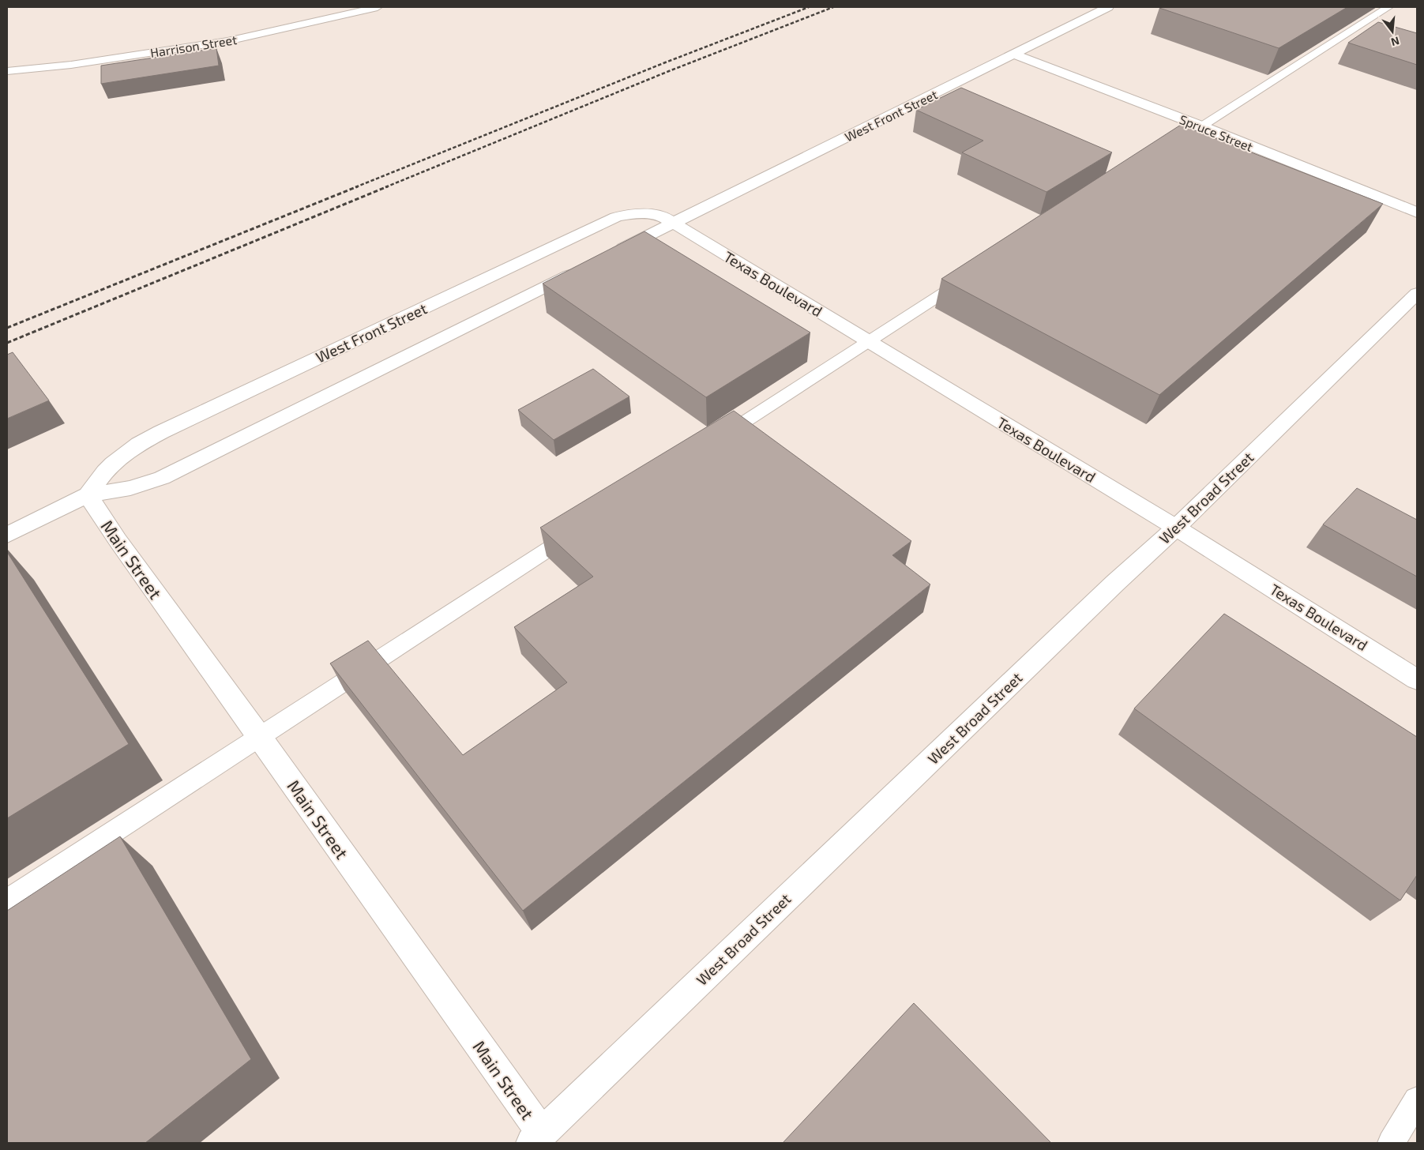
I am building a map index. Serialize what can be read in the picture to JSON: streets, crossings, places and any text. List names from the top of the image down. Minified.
{"streets":{"street":["West Front Street","Spruce Street","Texas Boulevard","West Broad Street","Main Street"],"lane":["Harrison Street"]},"crossings":[["West Front Street","Spruce Street"],["West Front Street","Texas Boulevard"],["West Front Street","Main Street"],["Texas Boulevard","West Broad Street"],["West Broad Street","Main Street"]],"north":"bottom"}
